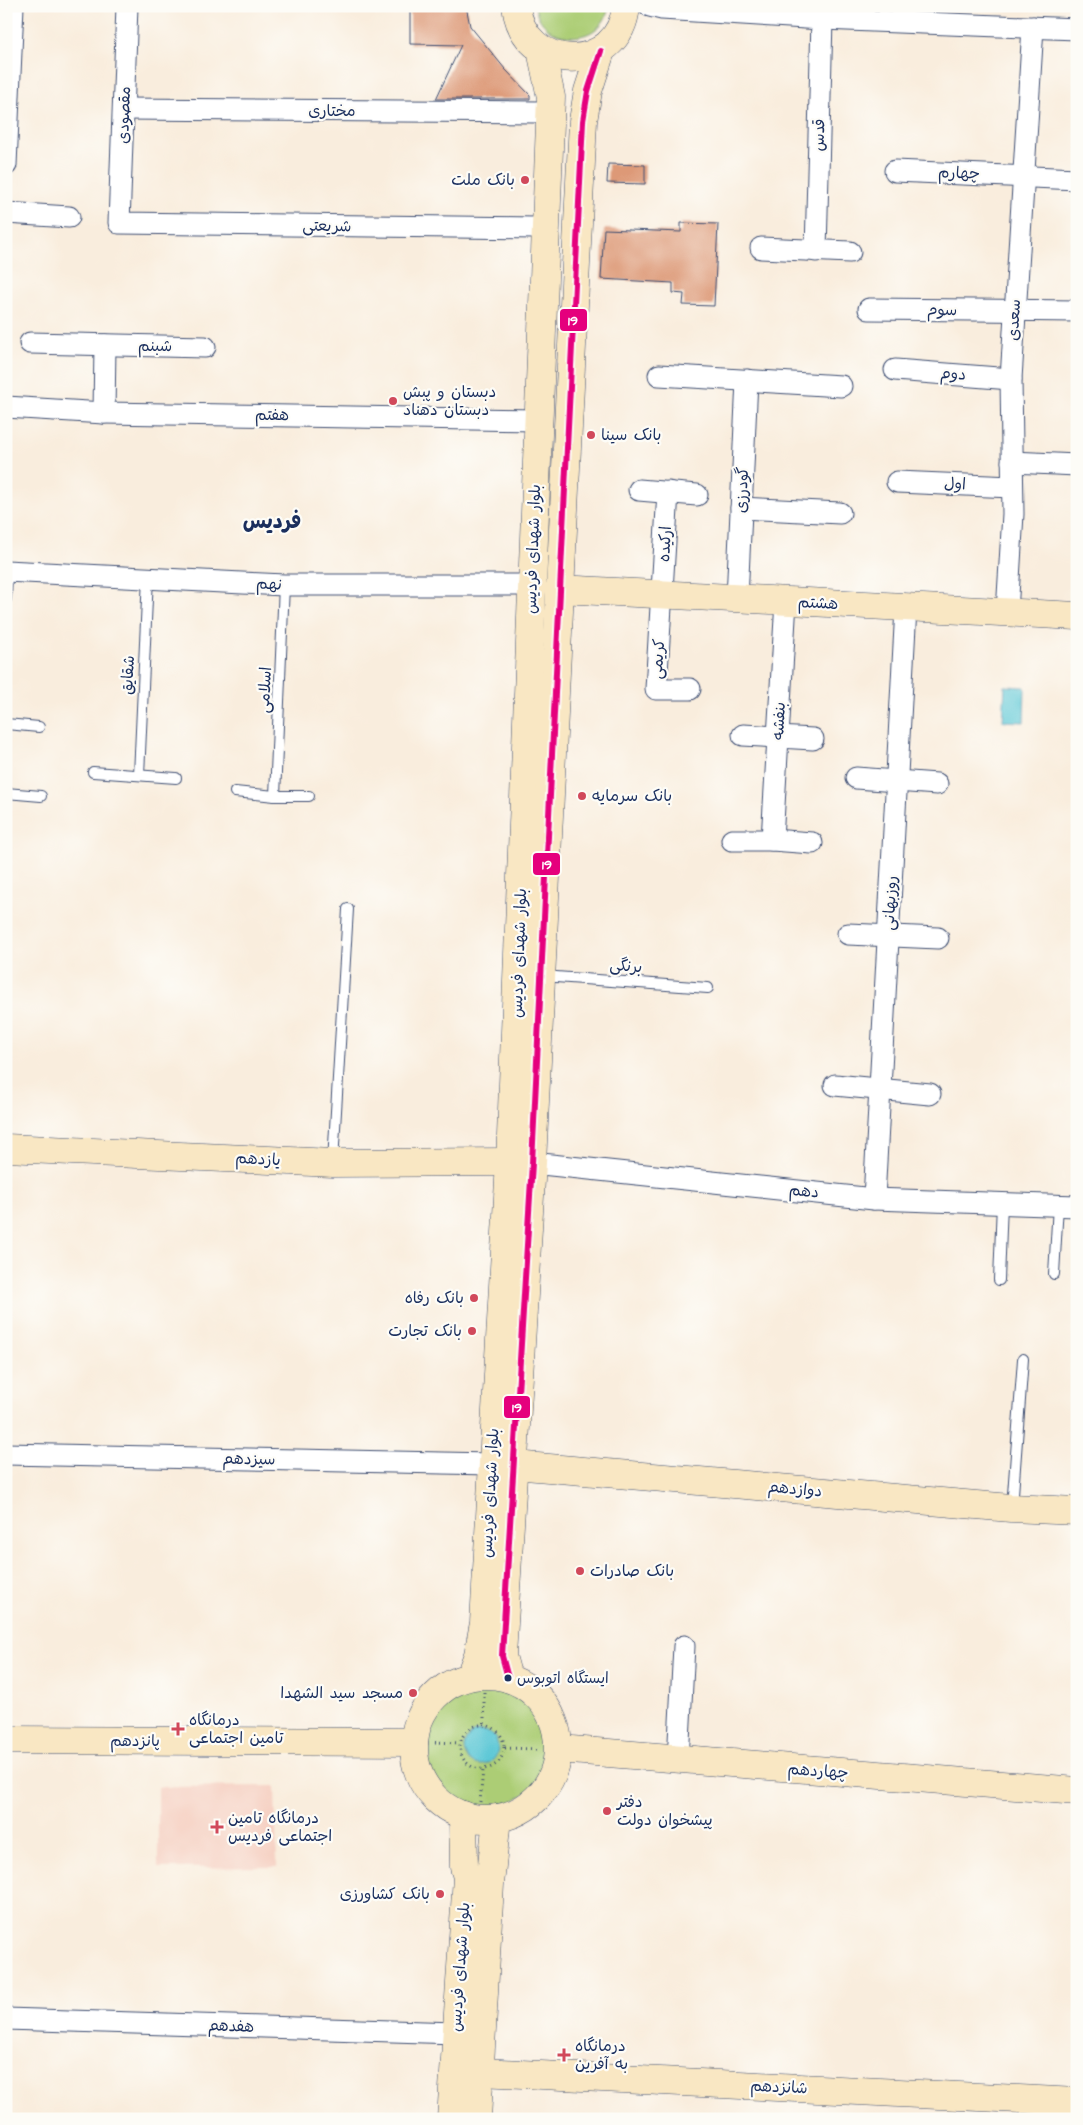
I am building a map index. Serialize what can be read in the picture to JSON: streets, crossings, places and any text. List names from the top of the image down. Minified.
{"streets":{"main road":["بلوار شهدای فردیس","هشتم","یازدهم","دوازدهم","پانزدهم","چهاردهم","شانزدهم"],"street":["مختاری","مقصودی","قدس","چهارم","شریعتی","سوم","سعدی","شبنم","دوم","هفتم","اول","گودرزی","ارکیده","نهم","کریمی","بنفشه","روزبهانی","دهم","سیزدهم","هفدهم"],"lane":["شقایق","اسلامی","برنگی"]},"crossings":[["مختاری","مقصودی"],["مقصودی","شریعتی"],["چهارم","سعدی"],["سوم","سعدی"],["سعدی","دوم"],["سعدی","اول"],["سعدی","هشتم"],["هفتم","بلوار شهدای فردیس"],["گودرزی","هشتم"],["ارکیده","هشتم"],["ارکیده","کریمی"],["بلوار شهدای فردیس","نهم"],["بلوار شهدای فردیس","هشتم"],["بلوار شهدای فردیس","برنگی"],["بلوار شهدای فردیس","یازدهم"],["بلوار شهدای فردیس","دهم"],["بلوار شهدای فردیس","سیزدهم"],["بلوار شهدای فردیس","دوازدهم"],["بلوار شهدای فردیس","هفدهم"],["بلوار شهدای فردیس","شانزدهم"],["نهم","شقایق"],["نهم","اسلامی"],["هشتم","کریمی"],["هشتم","بنفشه"],["هشتم","روزبهانی"],["روزبهانی","دهم"],["یازدهم","دهم"],["سیزدهم","دوازدهم"]],"districts":["فردیس"],"places":{"other":["بانک ملت","دبستان و پبش دبستان دهناد","بانک سینا","بانک سرمایه","بانک رفاه","بانک تجارت","بانک صادرات","ایستگاه اتوبوس","مسجد سید الشهدا","دفتر پیشخوان دولت","بانک کشاورزی"],"health":["درمانگاه تامین اجتماعى","درمانگاه تامین اجتماعی فردیس","درمانگاه به آفرین"]},"lines":["transit line 19"]}
